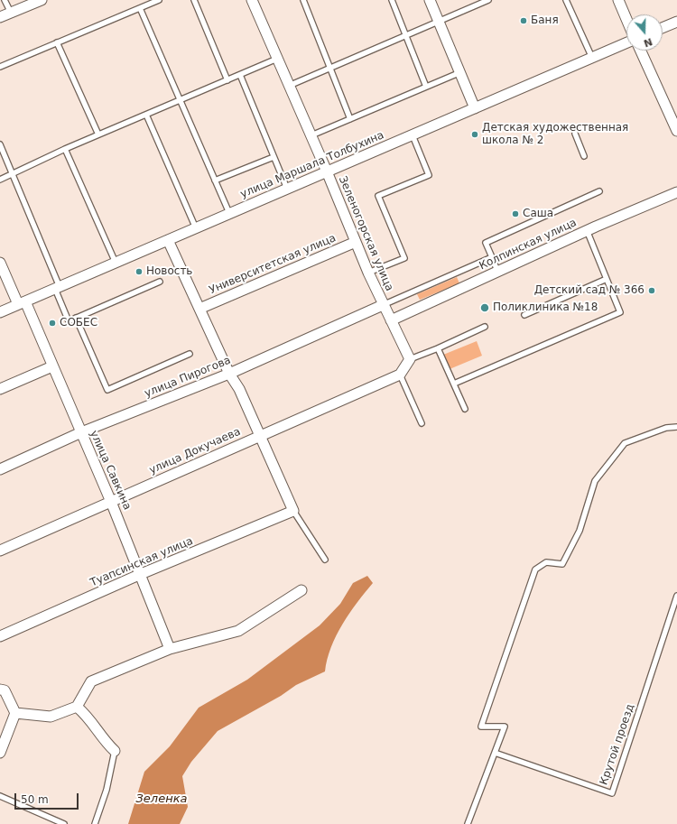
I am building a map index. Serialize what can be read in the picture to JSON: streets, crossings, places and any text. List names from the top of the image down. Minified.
{"streets":{"street":["улица Маршала Толбухина","Зеленогорская улица","Колпинская улица","Университетская улица","улица Пирогова","улица Докучаева","улица Савкина","Туапсинская улица"],"lane":["Крутой проезд"]},"crossings":[["улица Маршала Толбухина","Зеленогорская улица"],["улица Маршала Толбухина","улица Савкина"],["Зеленогорская улица","Колпинская улица"],["Зеленогорская улица","Университетская улица"],["Зеленогорская улица","улица Пирогова"],["улица Пирогова","улица Савкина"],["улица Докучаева","улица Савкина"],["улица Савкина","Туапсинская улица"]],"water":["Зеленка"],"places":["Баня","Детская художественная школа № 2","Саша","Новость","Детский сад № 366","Поликлиника №18","СОБЕС"],"scale_bar":"50 m","north":"bottom"}
